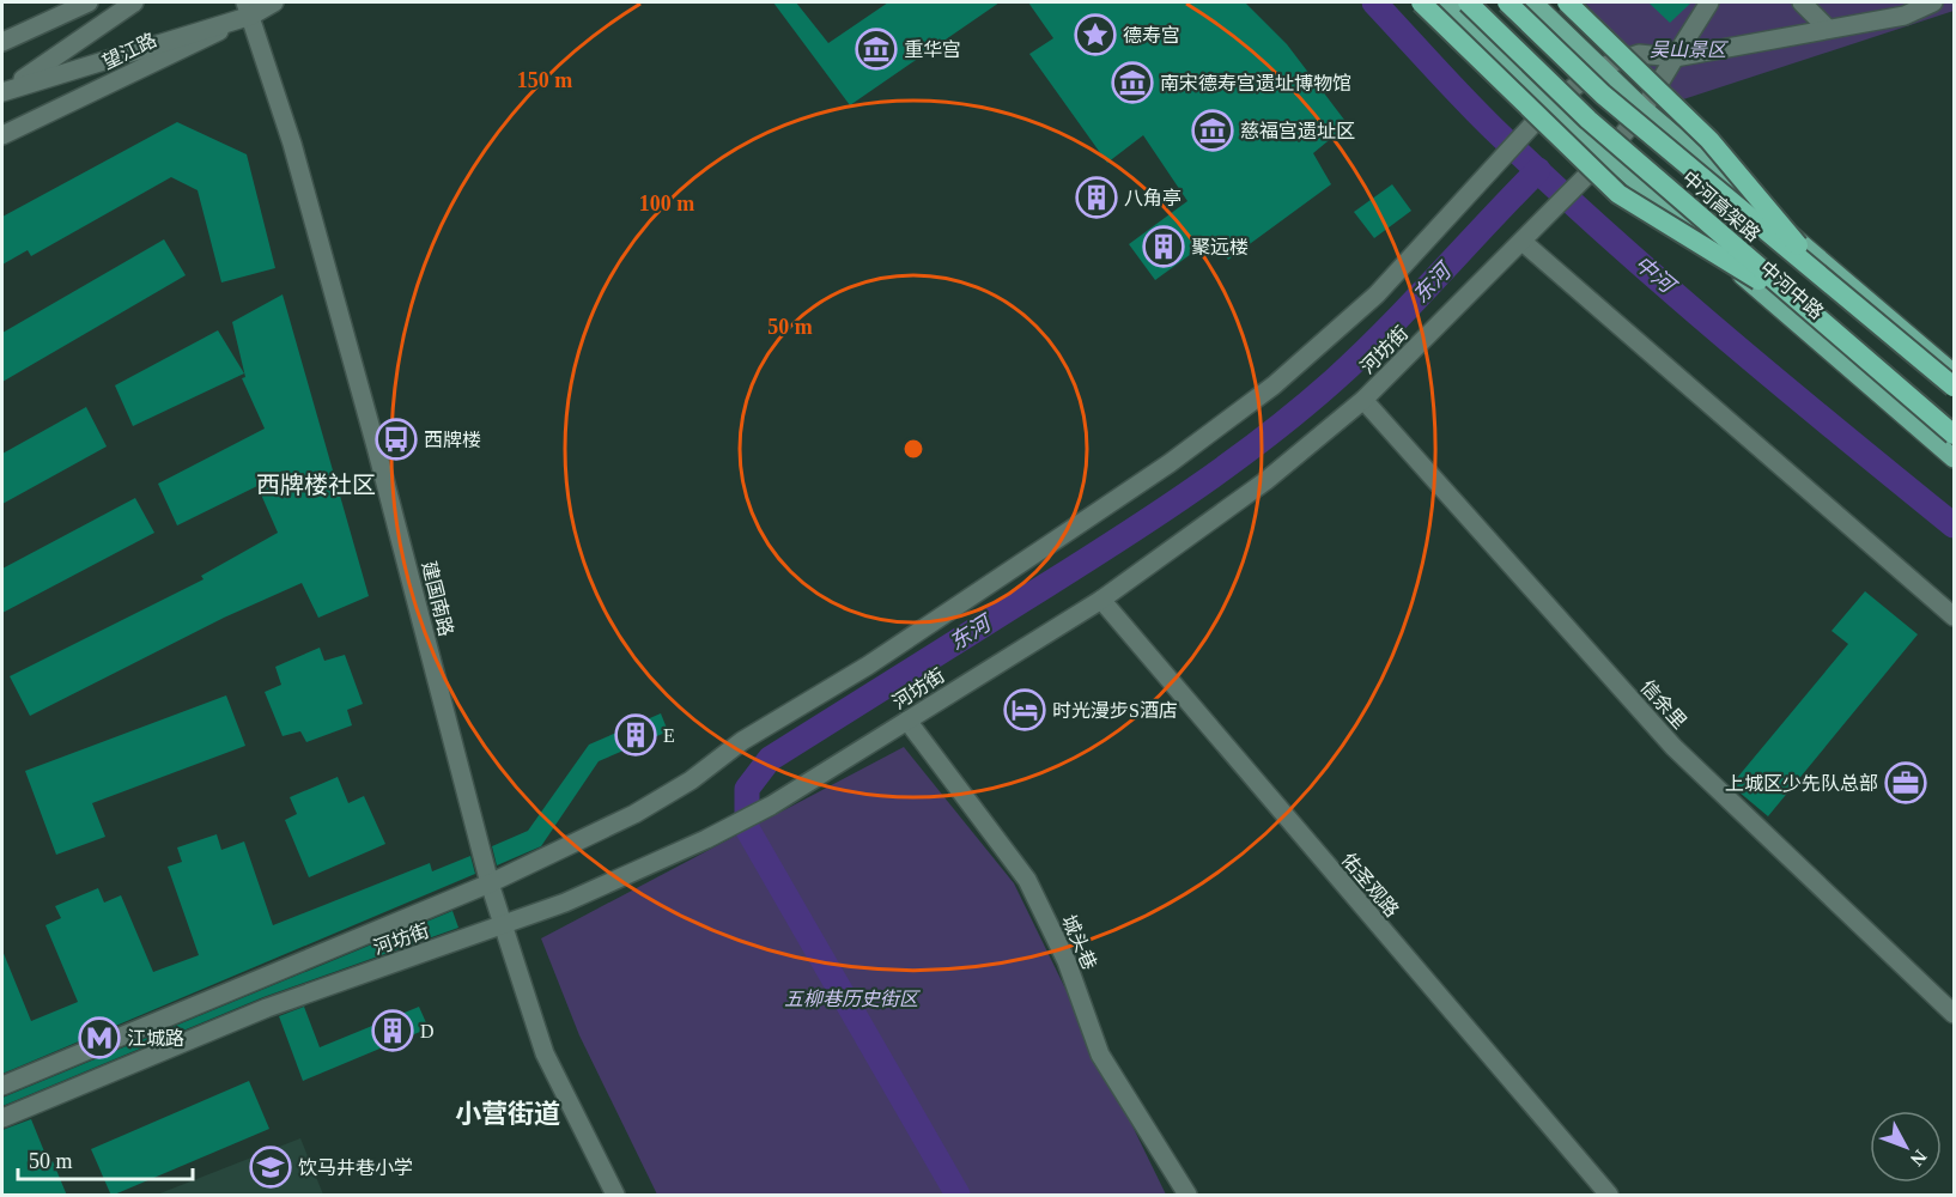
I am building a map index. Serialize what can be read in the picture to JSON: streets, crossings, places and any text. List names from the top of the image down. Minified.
{"streets":{"highway":["中河高架路"],"main road":["中河中路"],"street":["望江路","河坊街","建国南路","信余里","佑圣观路","城头巷"]},"crossings":[["望江路","建国南路"],["中河中路","河坊街"],["河坊街","建国南路"],["河坊街","信余里"],["河坊街","佑圣观路"],["河坊街","城头巷"]],"districts":["西牌楼社区","小营街道"],"water":["中河","东河"],"parks":["吴山景区","五柳巷历史街区"],"places":{"place":["德寿宫"],"museum":["重华宫","南宋德寿宫遗址博物馆","慈福宫遗址区"],"building":["八角亭","聚远楼","E","D"],"bus stop":["西牌楼"],"hotel":["时光漫步S酒店"],"office":["上城区少先队总部"],"metro station":["江城路"],"school or university":["饮马井巷小学"]},"scale_bar":"50 m","north":"bottom right","rings":["150 m","100 m","50 m"]}
